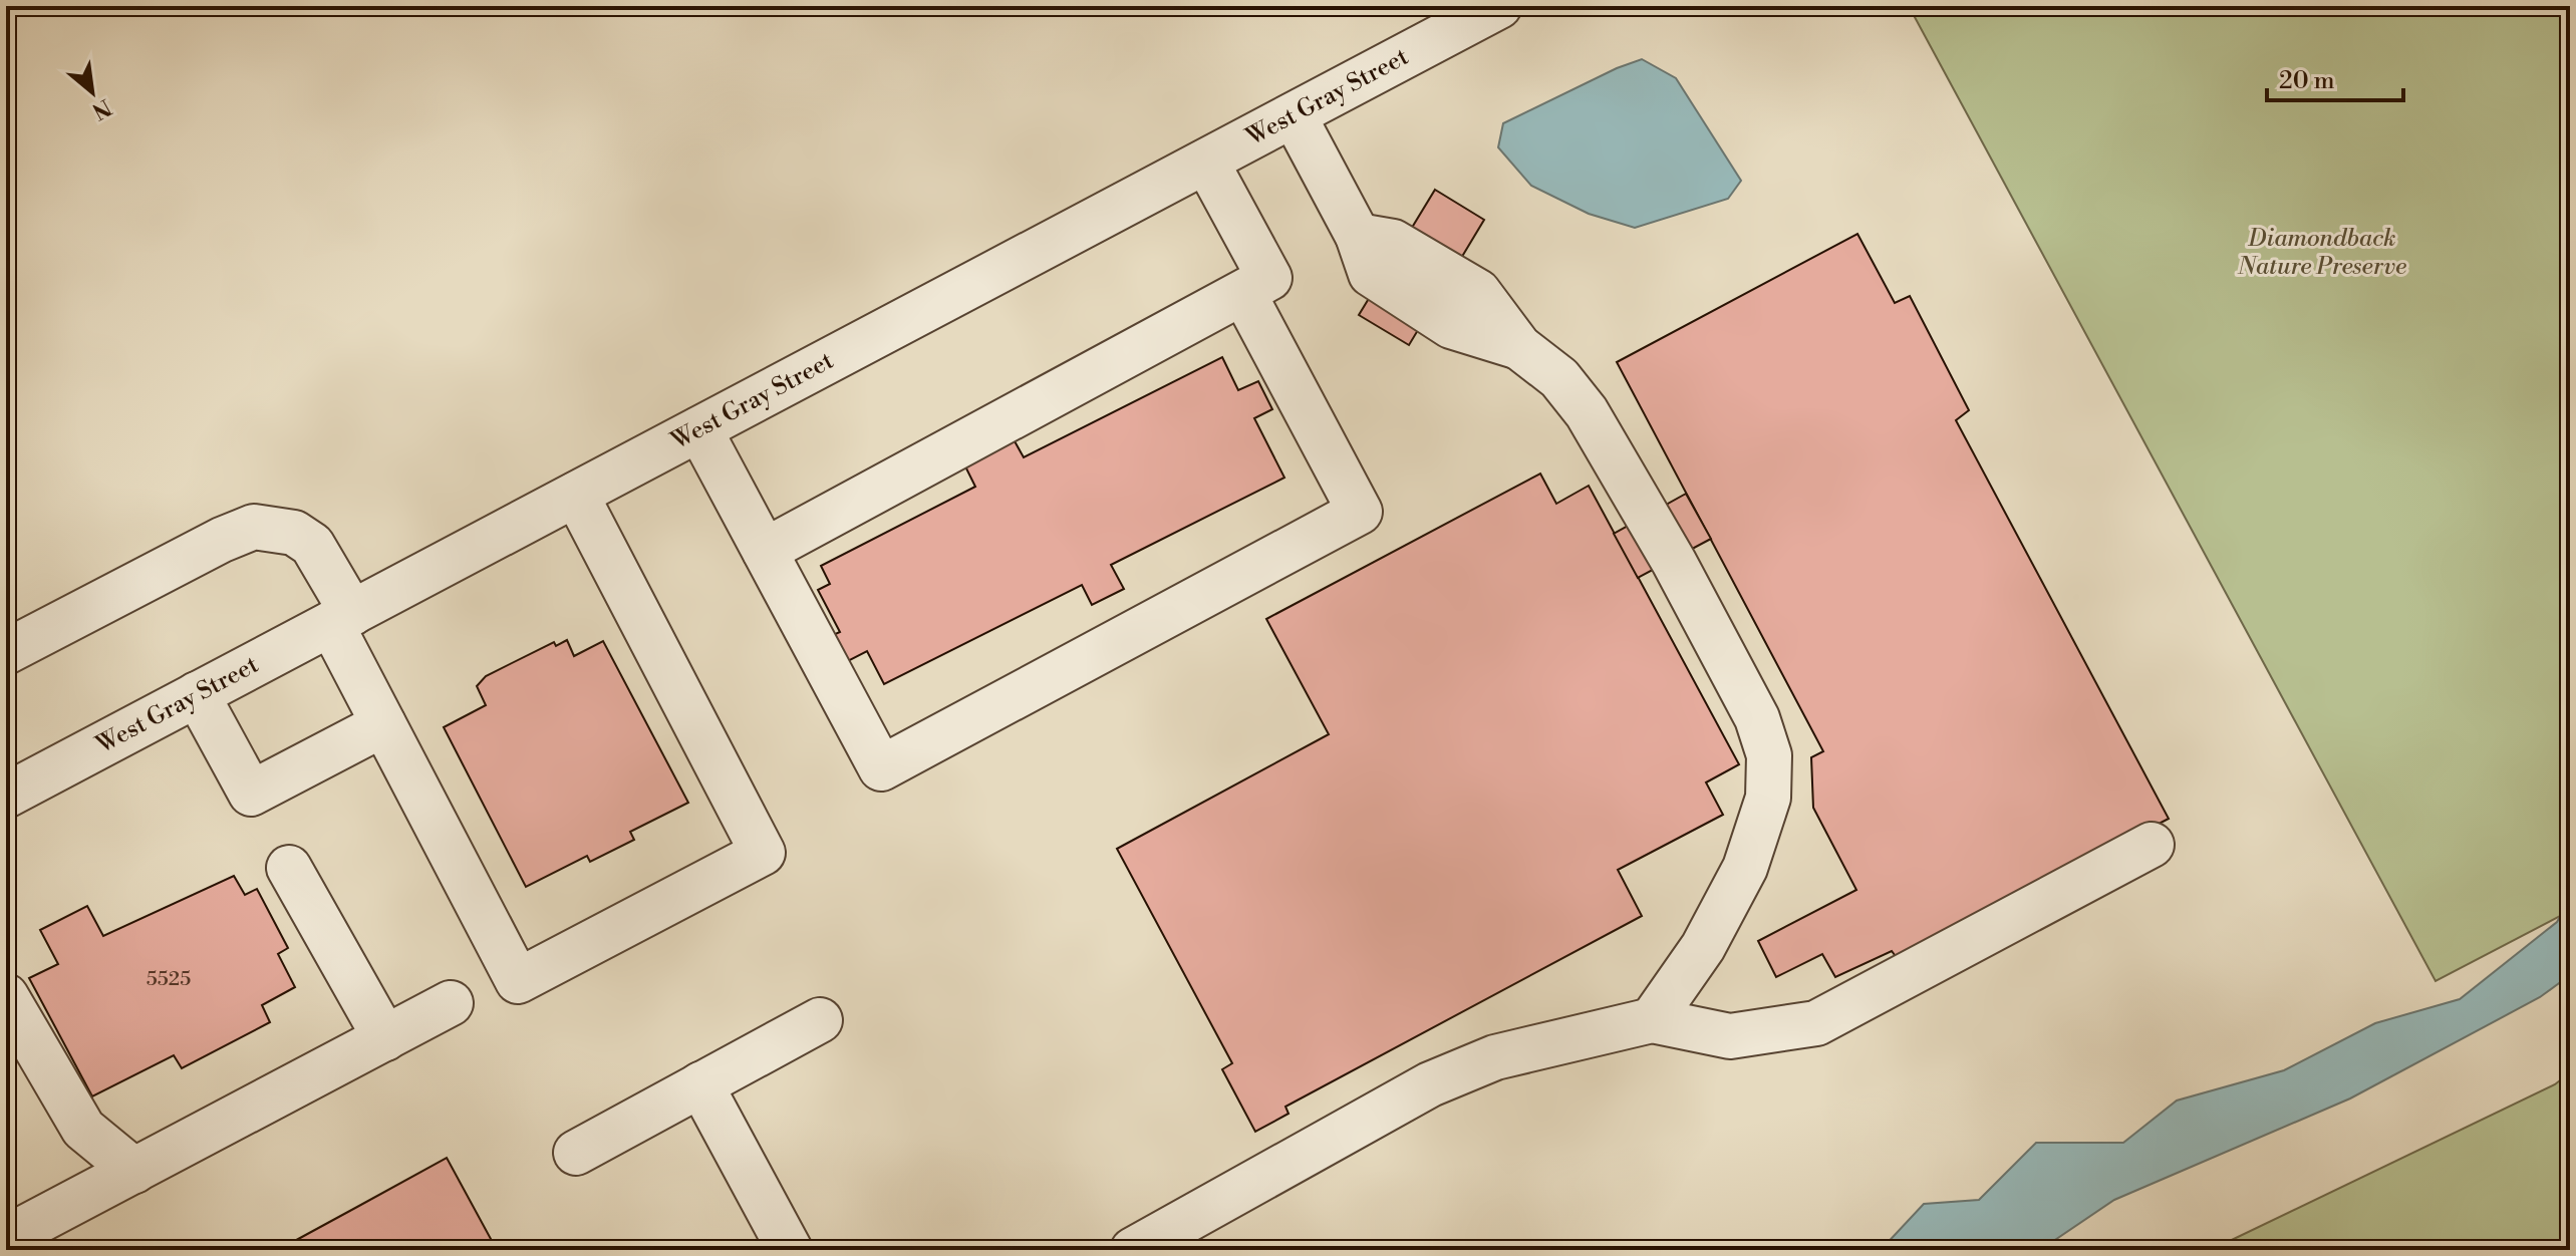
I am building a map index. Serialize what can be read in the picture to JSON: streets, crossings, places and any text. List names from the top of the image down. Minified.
{"streets":{"street":["West Gray Street"]},"parks":["Diamondback Nature Preserve"],"house_numbers":["5525"],"scale_bar":"20 m","north":"bottom right"}
